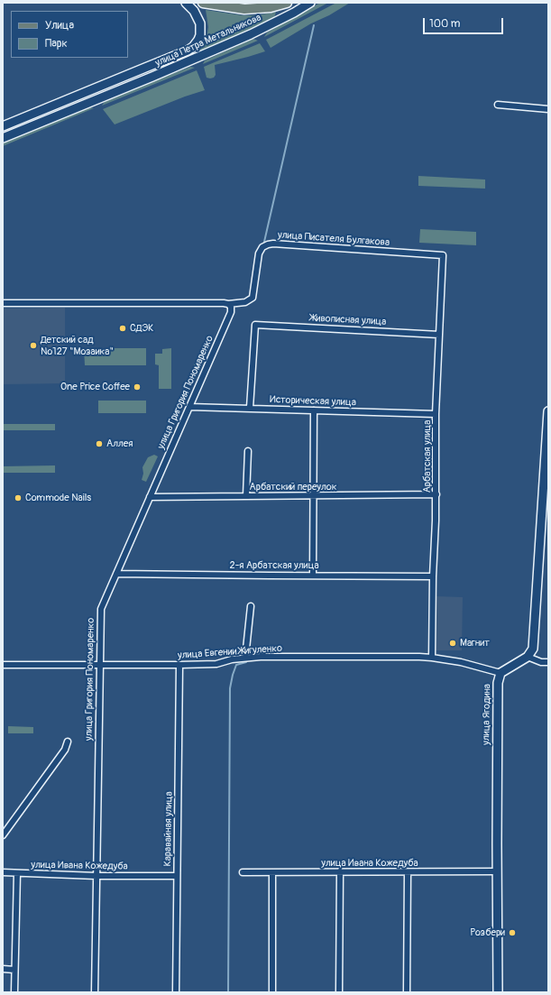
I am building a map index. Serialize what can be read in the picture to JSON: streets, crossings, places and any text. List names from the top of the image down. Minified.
{"streets":{"main road":["улица Петра Метальникова","улица Ягодина"],"street":["улица Писателя Булгакова","Живописная улица","улица Григория Пономаренко","Историческая улица","Арбатская улица","Арбатский переулок","2-я Арбатская улица","улица Евгении Жигуленко","Каравайная улица","улица Ивана Кожедуба"]},"crossings":[["улица Писателя Булгакова","улица Григория Пономаренко"],["улица Писателя Булгакова","Арбатская улица"],["Живописная улица","Историческая улица"],["Живописная улица","Арбатская улица"],["улица Григория Пономаренко","Историческая улица"],["улица Григория Пономаренко","Арбатский переулок"],["улица Григория Пономаренко","2-я Арбатская улица"],["улица Григория Пономаренко","улица Евгении Жигуленко"],["улица Григория Пономаренко","улица Ивана Кожедуба"],["Историческая улица","Арбатская улица"],["Арбатская улица","Арбатский переулок"],["Арбатская улица","2-я Арбатская улица"],["Арбатская улица","улица Евгении Жигуленко"],["улица Евгении Жигуленко","улица Ягодина"],["улица Евгении Жигуленко","Каравайная улица"],["улица Ягодина","улица Ивана Кожедуба"],["Каравайная улица","улица Ивана Кожедуба"]],"places":["СДЭК","Детский сад №127 \"Мозаика\"","One Price Coffee","Аллея","Commode Nails","Магнит","Розбери"],"legend":["Улица","Парк"],"scale_bar":"100 m"}
